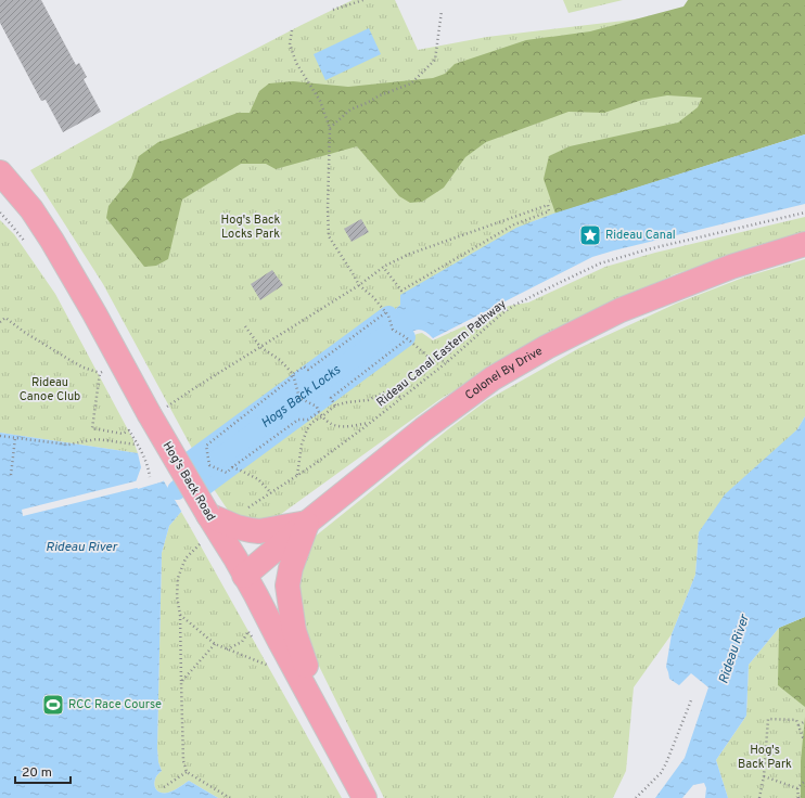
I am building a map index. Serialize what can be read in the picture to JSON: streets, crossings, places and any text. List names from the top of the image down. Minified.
{"streets":{"main road":["Colonel By Drive","Hog's Back Road"],"path":["Rideau Canal Eastern Pathway"]},"crossings":[["Colonel By Drive","Hog's Back Road"]],"water":["Hogs Back Locks","Rideau River"],"parks":["Hog's Back Locks Park","Rideau Canoe Club","Hog's Back Park"],"places":{"place":["Rideau Canal"],"sports":["RCC Race Course"]},"scale_bar":"20 m"}
